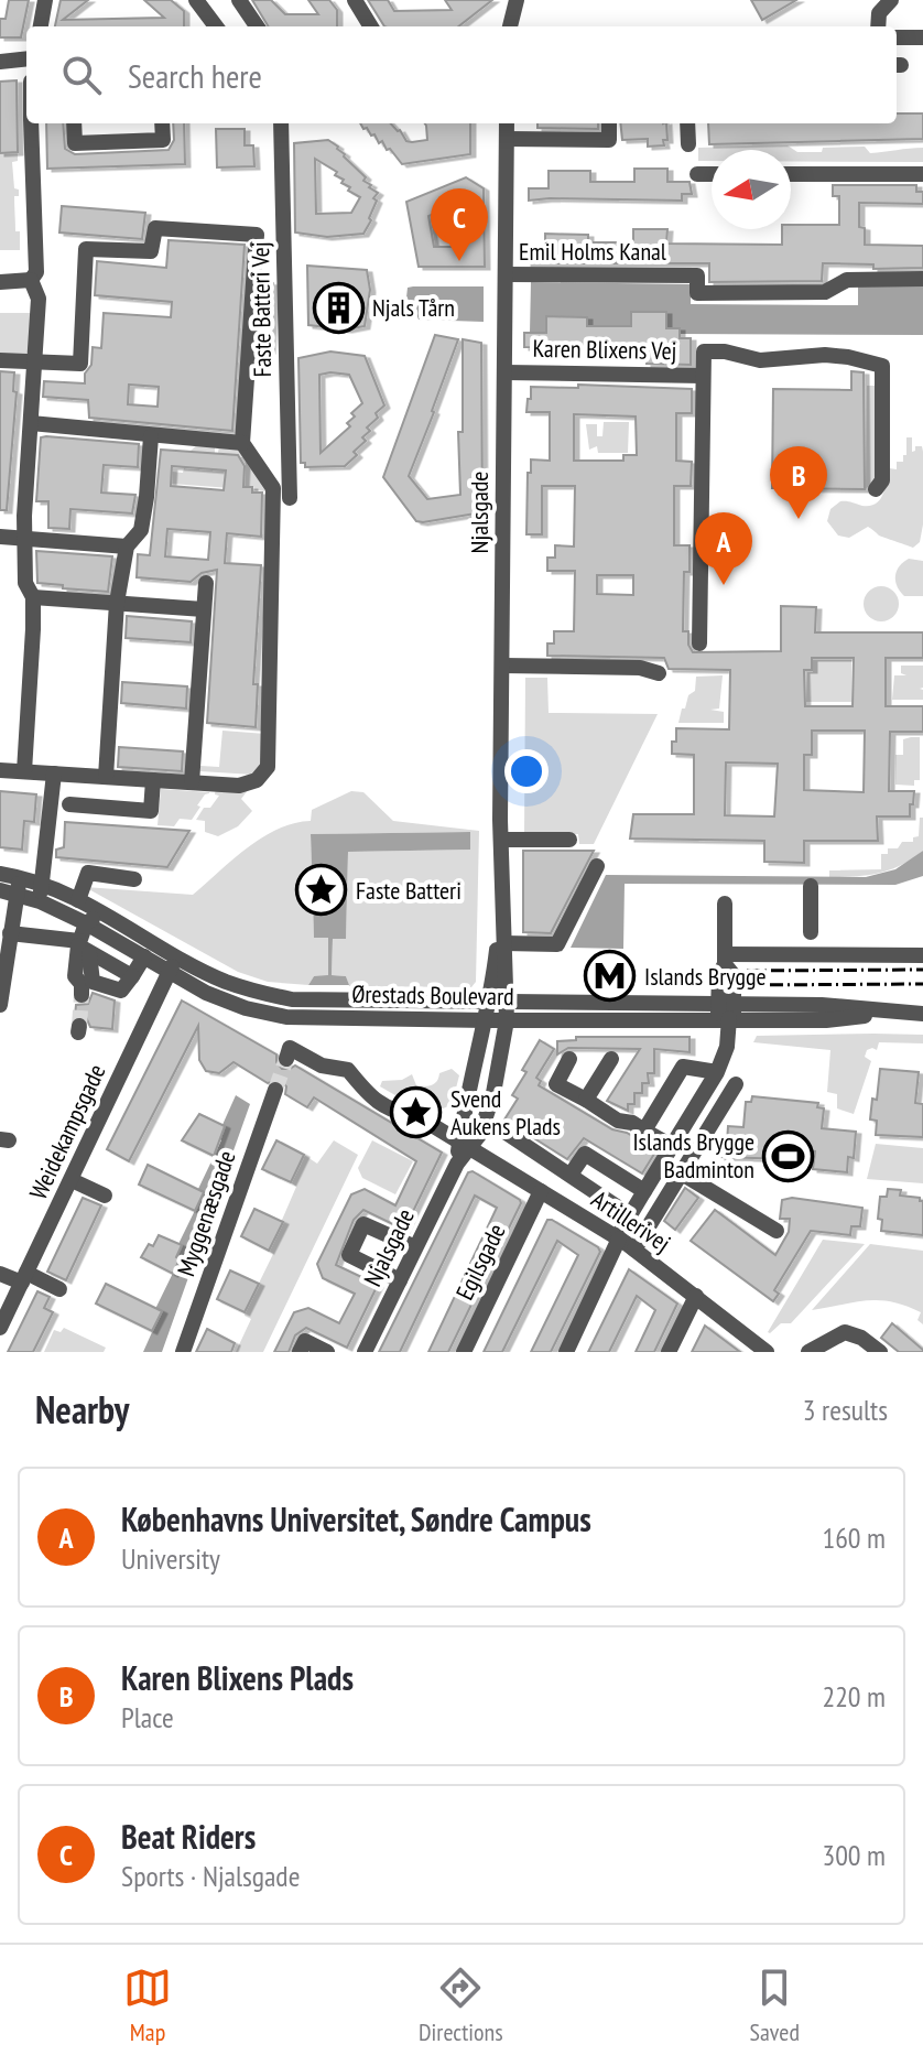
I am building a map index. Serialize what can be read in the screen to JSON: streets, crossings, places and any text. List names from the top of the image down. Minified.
{"streets":{"street":["Emil Holms Kanal","Faste Batteri Vej","Karen Blixens Vej","Njalsgade","Ørestads Boulevard","Weidekampsgade","Myggenæsgade","Artillerivej","Egilsgade"]},"crossings":[["Emil Holms Kanal","Njalsgade"],["Karen Blixens Vej","Njalsgade"],["Njalsgade","Ørestads Boulevard"],["Njalsgade","Artillerivej"],["Ørestads Boulevard","Weidekampsgade"],["Artillerivej","Egilsgade"]],"places":{"building":["Njals Tårn"],"place":["Faste Batteri","Svend Aukens Plads"],"metro station":["Islands Brygge"],"sports":["Islands Brygge Badminton"]},"north":"left","page":{"search":"Search here","pins":["C","B","A"],"heading":["Nearby","3 results"],"list":[{"mark":"A","name":"Københavns Universitet, Søndre Campus","note":"University","value":"160 m"},{"mark":"B","name":"Karen Blixens Plads","note":"Place","value":"220 m"},{"mark":"C","name":"Beat Riders","note":"Sports · Njalsgade","value":"300 m"}],"nav":["Map","Directions","Saved"]}}
